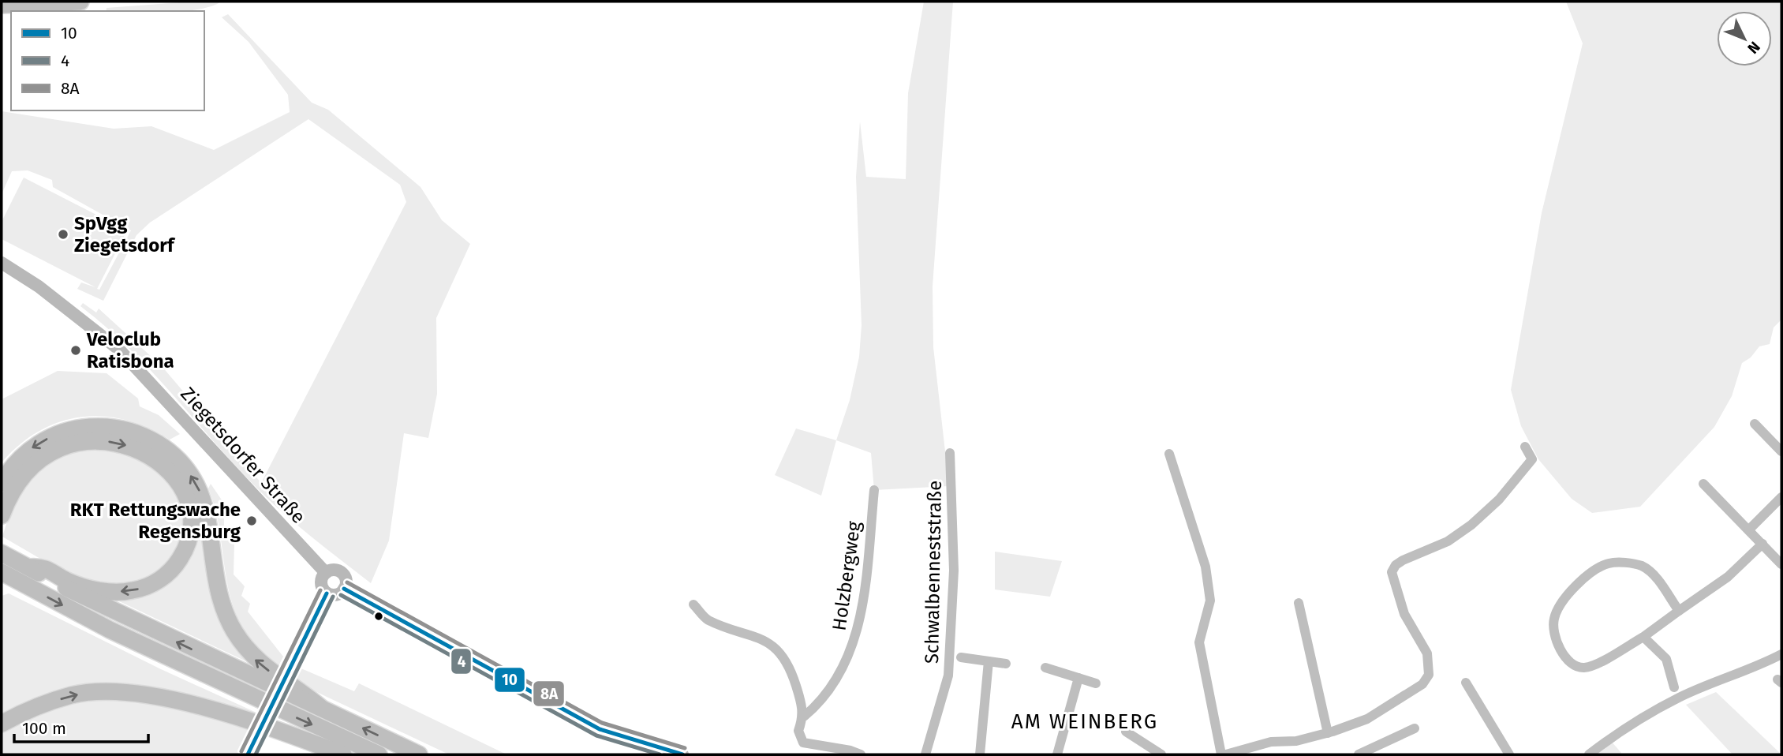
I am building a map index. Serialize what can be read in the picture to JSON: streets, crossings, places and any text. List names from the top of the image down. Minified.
{"streets":{"street":["Ziegetsdorfer Straße","Schwalbenneststraße","Holzbergweg"]},"districts":["AM WEINBERG"],"places":["SpVgg Ziegetsdorf","Veloclub Ratisbona","RKT Rettungswache Regensburg"],"lines":["transit line 8A","transit line 10","transit line 4"],"legend":["10","4","8A"],"scale_bar":"100 m","north":"bottom right"}
